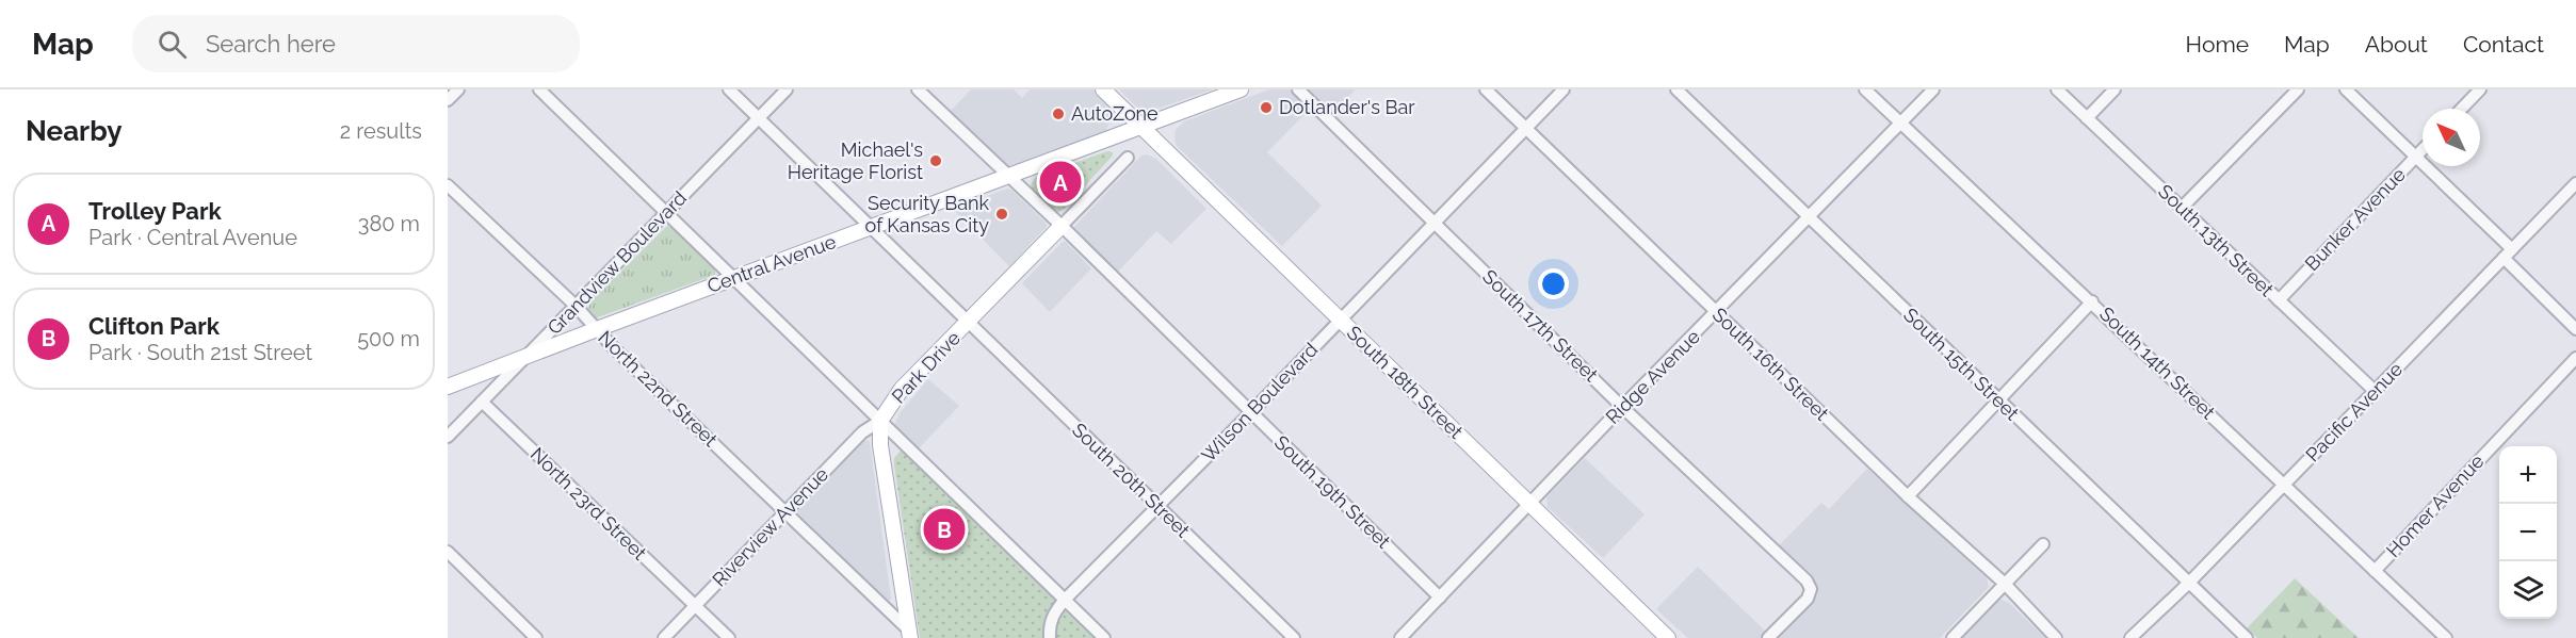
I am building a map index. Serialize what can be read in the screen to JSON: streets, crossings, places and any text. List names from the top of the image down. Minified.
{"streets":{"main road":["Central Avenue","Park Drive","South 18th Street"],"street":["Bunker Avenue","South 13th Street","Grandview Boulevard","South 17th Street","South 14th Street","South 16th Street","South 15th Street","Ridge Avenue","North 22nd Street","Wilson Boulevard","Pacific Avenue","South 20th Street","South 19th Street","North 23rd Street","Homer Avenue","Riverview Avenue"]},"crossings":[["Bunker Avenue","South 13th Street"],["South 13th Street","Pacific Avenue"],["Grandview Boulevard","Central Avenue"],["Grandview Boulevard","North 22nd Street"],["Grandview Boulevard","South 20th Street"],["Grandview Boulevard","North 23rd Street"],["Central Avenue","South 18th Street"],["Central Avenue","North 22nd Street"],["Central Avenue","South 20th Street"],["Central Avenue","South 19th Street"],["South 17th Street","Ridge Avenue"],["South 17th Street","Wilson Boulevard"],["South 14th Street","Ridge Avenue"],["South 14th Street","Pacific Avenue"],["South 14th Street","Homer Avenue"],["South 16th Street","Ridge Avenue"],["South 16th Street","Wilson Boulevard"],["South 15th Street","Ridge Avenue"],["South 15th Street","Pacific Avenue"],["Park Drive","North 22nd Street"],["Park Drive","South 20th Street"],["Park Drive","South 19th Street"],["Park Drive","Riverview Avenue"],["Ridge Avenue","South 18th Street"],["Ridge Avenue","South 19th Street"],["South 18th Street","Wilson Boulevard"],["North 22nd Street","Riverview Avenue"],["Wilson Boulevard","South 20th Street"],["Wilson Boulevard","South 19th Street"],["North 23rd Street","Riverview Avenue"]],"places":["Dotlander's Bar","AutoZone","Michael's Heritage Florist","Security Bank of Kansas City"],"north":"top left","page":{"header":"Map","search":"Search here","nav":["Home","Map","About","Contact"],"heading":["Nearby","2 results"],"pins":["A","B"],"list":[{"mark":"A","name":"Trolley Park","note":"Park · Central Avenue","value":"380 m"},{"mark":"B","name":"Clifton Park","note":"Park · South 21st Street","value":"500 m"}],"map_buttons":["+","−"]}}
